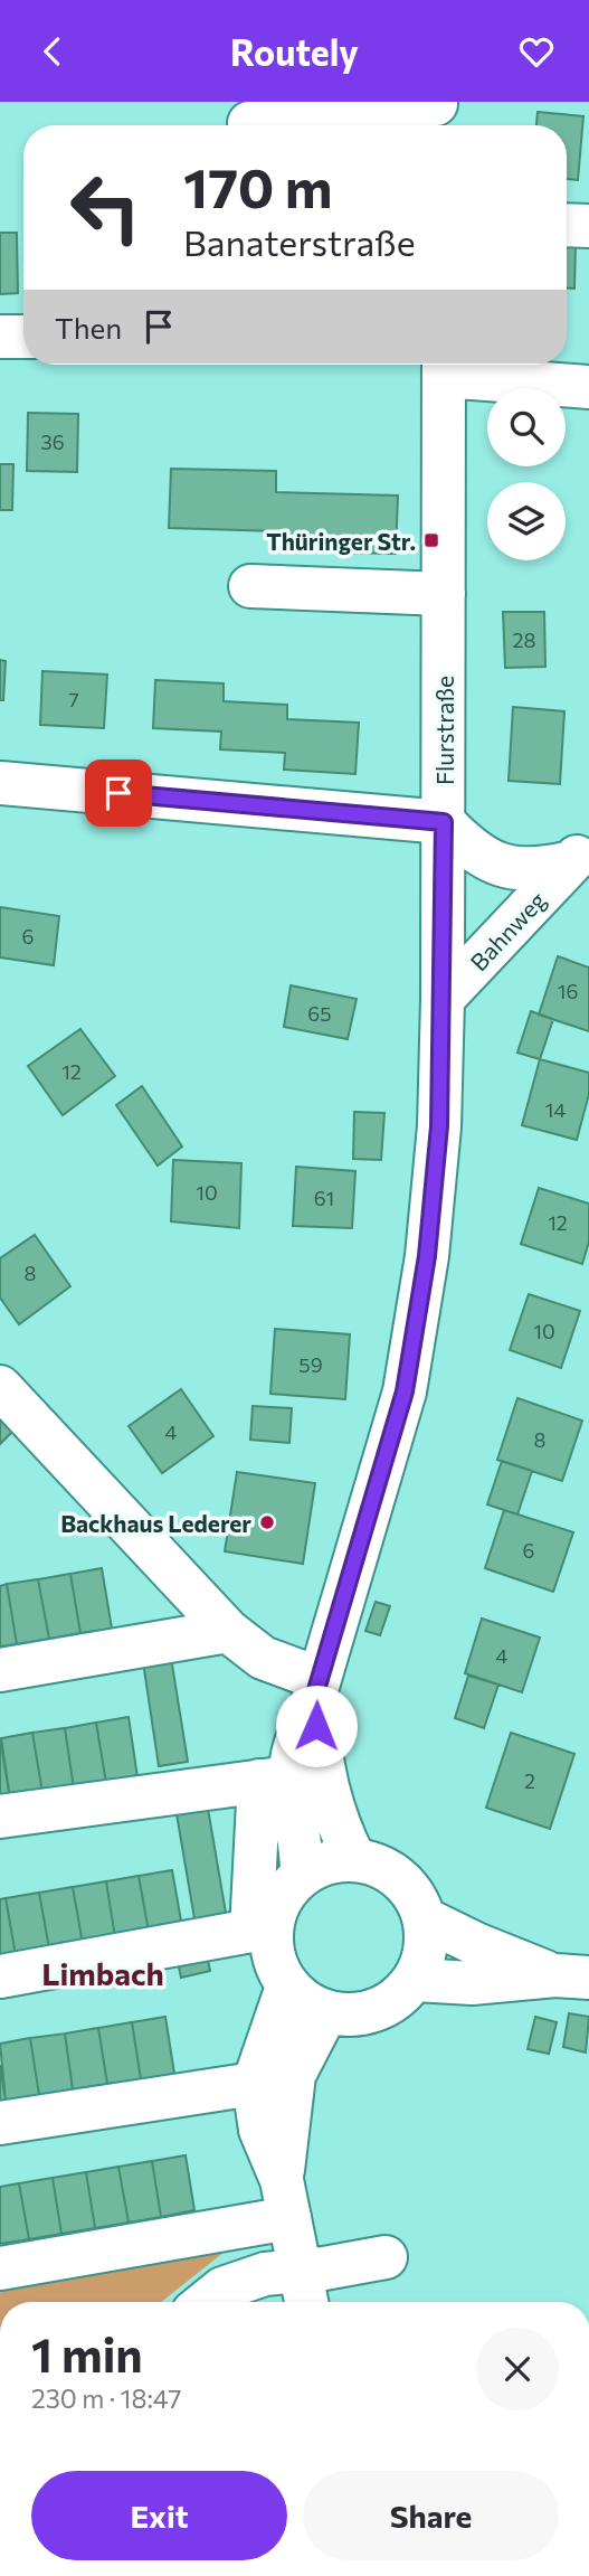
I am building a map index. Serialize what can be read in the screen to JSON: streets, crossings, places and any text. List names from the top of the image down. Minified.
{"streets":{"street":["Flurstraße","Bahnweg"]},"crossings":[["Flurstraße","Bahnweg"]],"districts":["Limbach"],"places":{"transit":["Thüringer Str."],"other":["Backhaus Lederer"]},"house_numbers":["36","28","7","6","16","65","12","14","10","61","12","8","10","59","4","8","6","4","2"],"page":{"header":"Routely","turn":["170 m","Banaterstraße"],"then":"Then","heading":["1 min","230 m · 18:47"],"buttons":["Exit","Share"]}}
